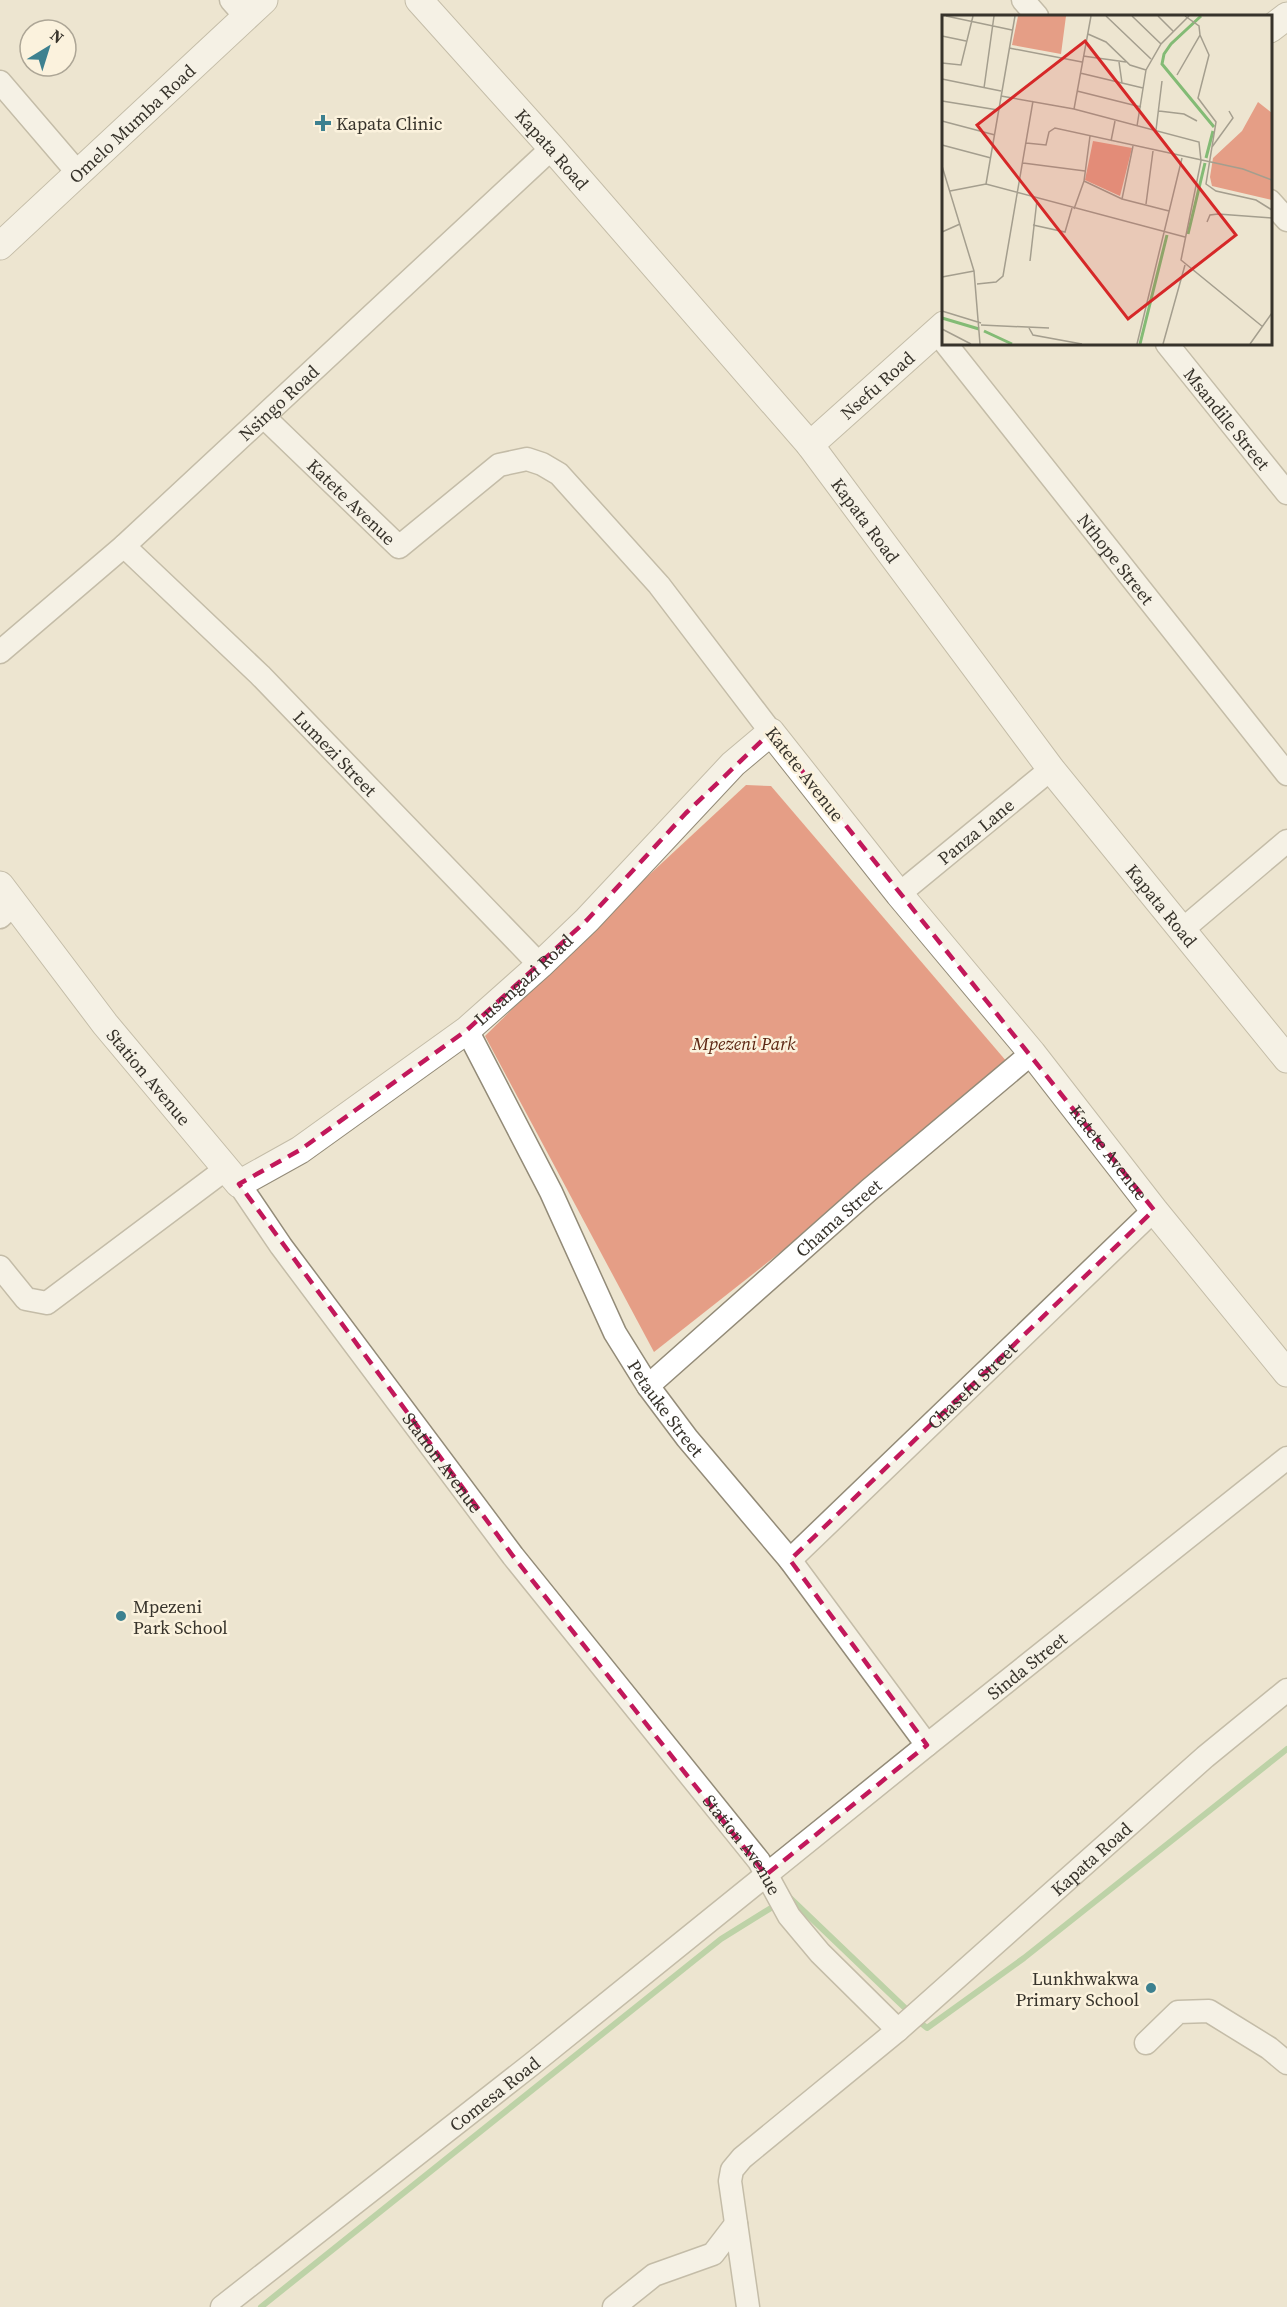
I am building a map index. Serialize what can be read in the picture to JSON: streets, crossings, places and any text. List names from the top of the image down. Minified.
{"streets":{"street":["Omelo Mumba Road","Kapata Road","Nsefu Road","Nsingo Road","Msandile Street","Katete Avenue","Nthope Street","Lumezi Street","Panza Lane","Lusangazi Road","Station Avenue","Chama Street","Chasefu Street","Petauke Street","Sinda Street","Comesa Road"]},"crossings":[["Kapata Road","Nsefu Road"],["Kapata Road","Nsingo Road"],["Kapata Road","Panza Lane"],["Kapata Road","Station Avenue"],["Nsingo Road","Katete Avenue"],["Nsingo Road","Lumezi Street"],["Katete Avenue","Panza Lane"],["Katete Avenue","Lusangazi Road"],["Katete Avenue","Chama Street"],["Katete Avenue","Chasefu Street"],["Lumezi Street","Lusangazi Road"],["Lusangazi Road","Station Avenue"],["Lusangazi Road","Petauke Street"],["Station Avenue","Sinda Street"],["Station Avenue","Comesa Road"],["Chama Street","Petauke Street"],["Chasefu Street","Petauke Street"],["Petauke Street","Sinda Street"],["Sinda Street","Comesa Road"]],"parks":["Mpezeni Park"],"places":{"health":["Kapata Clinic"],"other":["Mpezeni Park School","Lunkhwakwa Primary School"]},"north":"top right"}
